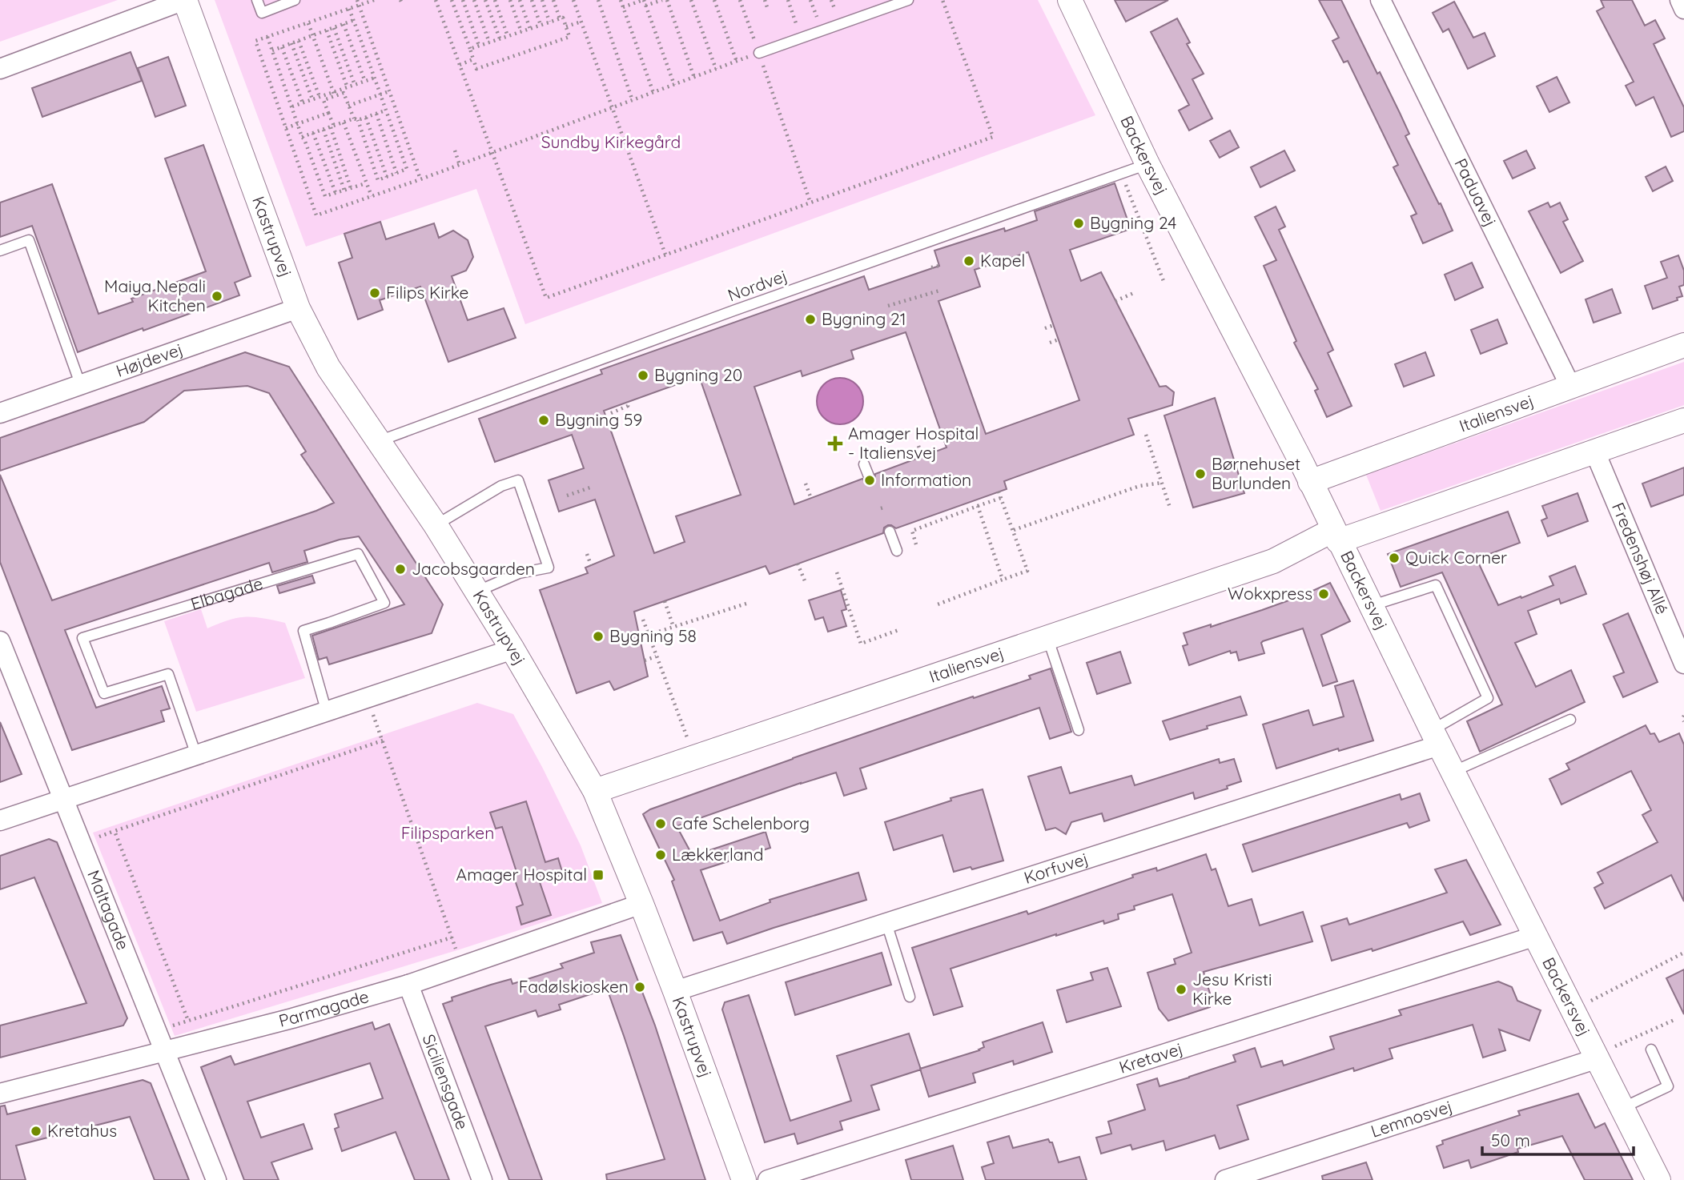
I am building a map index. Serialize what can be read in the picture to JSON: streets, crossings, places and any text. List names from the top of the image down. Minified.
{"streets":{"street":["Backersvej","Paduavej","Kastrupvej","Højdevej","Italiensvej","Fredenshøj Allé","Korfuvej","Maltagade","Parmagade","Kretavej","Siciliensgade","Lemnosvej"],"lane":["Nordvej","Elbagade"]},"crossings":[["Backersvej","Nordvej"],["Backersvej","Italiensvej"],["Backersvej","Korfuvej"],["Backersvej","Kretavej"],["Backersvej","Lemnosvej"],["Paduavej","Italiensvej"],["Kastrupvej","Nordvej"],["Kastrupvej","Højdevej"],["Kastrupvej","Italiensvej"],["Kastrupvej","Korfuvej"],["Kastrupvej","Parmagade"],["Italiensvej","Fredenshøj Allé"],["Maltagade","Parmagade"],["Parmagade","Siciliensgade"]],"parks":["Sundby Kirkegård","Filipsparken"],"places":{"other":["Bygning 24","Kapel","Filips Kirke","Maiya Nepali Kitchen","Bygning 21","Bygning 20","Bygning 59","Børnehuset Burlunden","Information","Quick Corner","Jacobsgaarden","Wokxpress","Bygning 58","Cafe Schelenborg","Lækkerland","Fadølskiosken","Jesu Kristi Kirke","Kretahus"],"health":["Amager Hospital - Italiensvej"],"transit":["Amager Hospital"]},"scale_bar":"50 m"}
